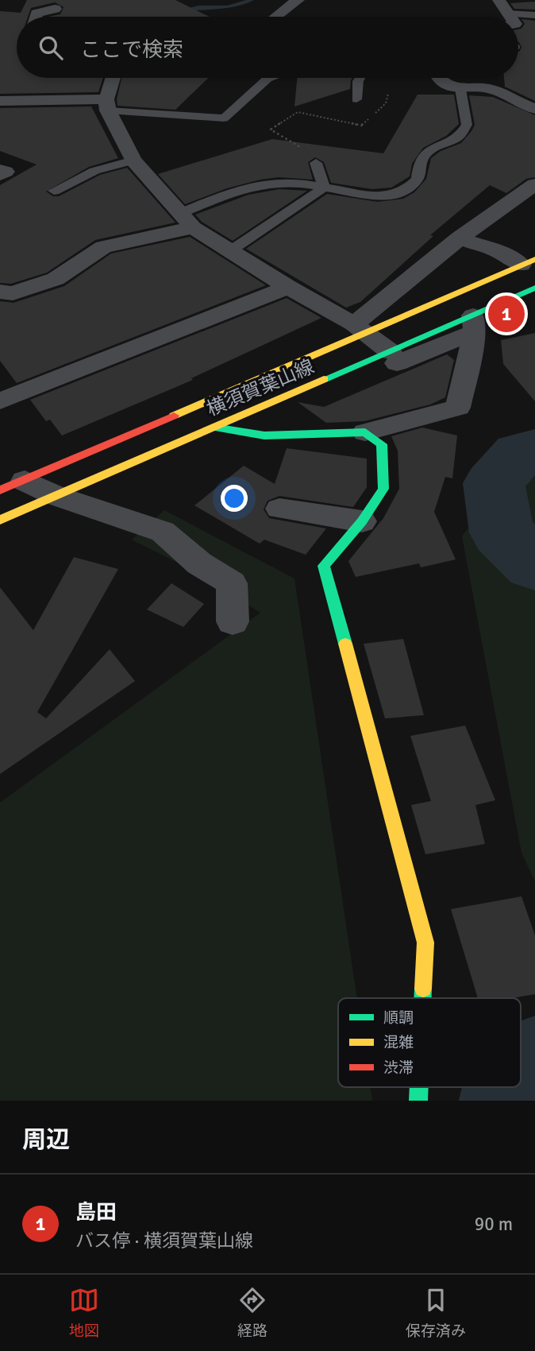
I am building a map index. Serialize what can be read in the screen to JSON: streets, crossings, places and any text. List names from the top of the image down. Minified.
{"streets":{"main road":["横須賀葉山線"]},"legend":["順調","混雑","渋滞"],"page":{"search":"ここで検索","pins":"1","heading":"周辺","list":[{"mark":"1","name":"島田","note":"バス停 · 横須賀葉山線","value":"90 m"}],"nav":["地図","経路","保存済み"]}}
